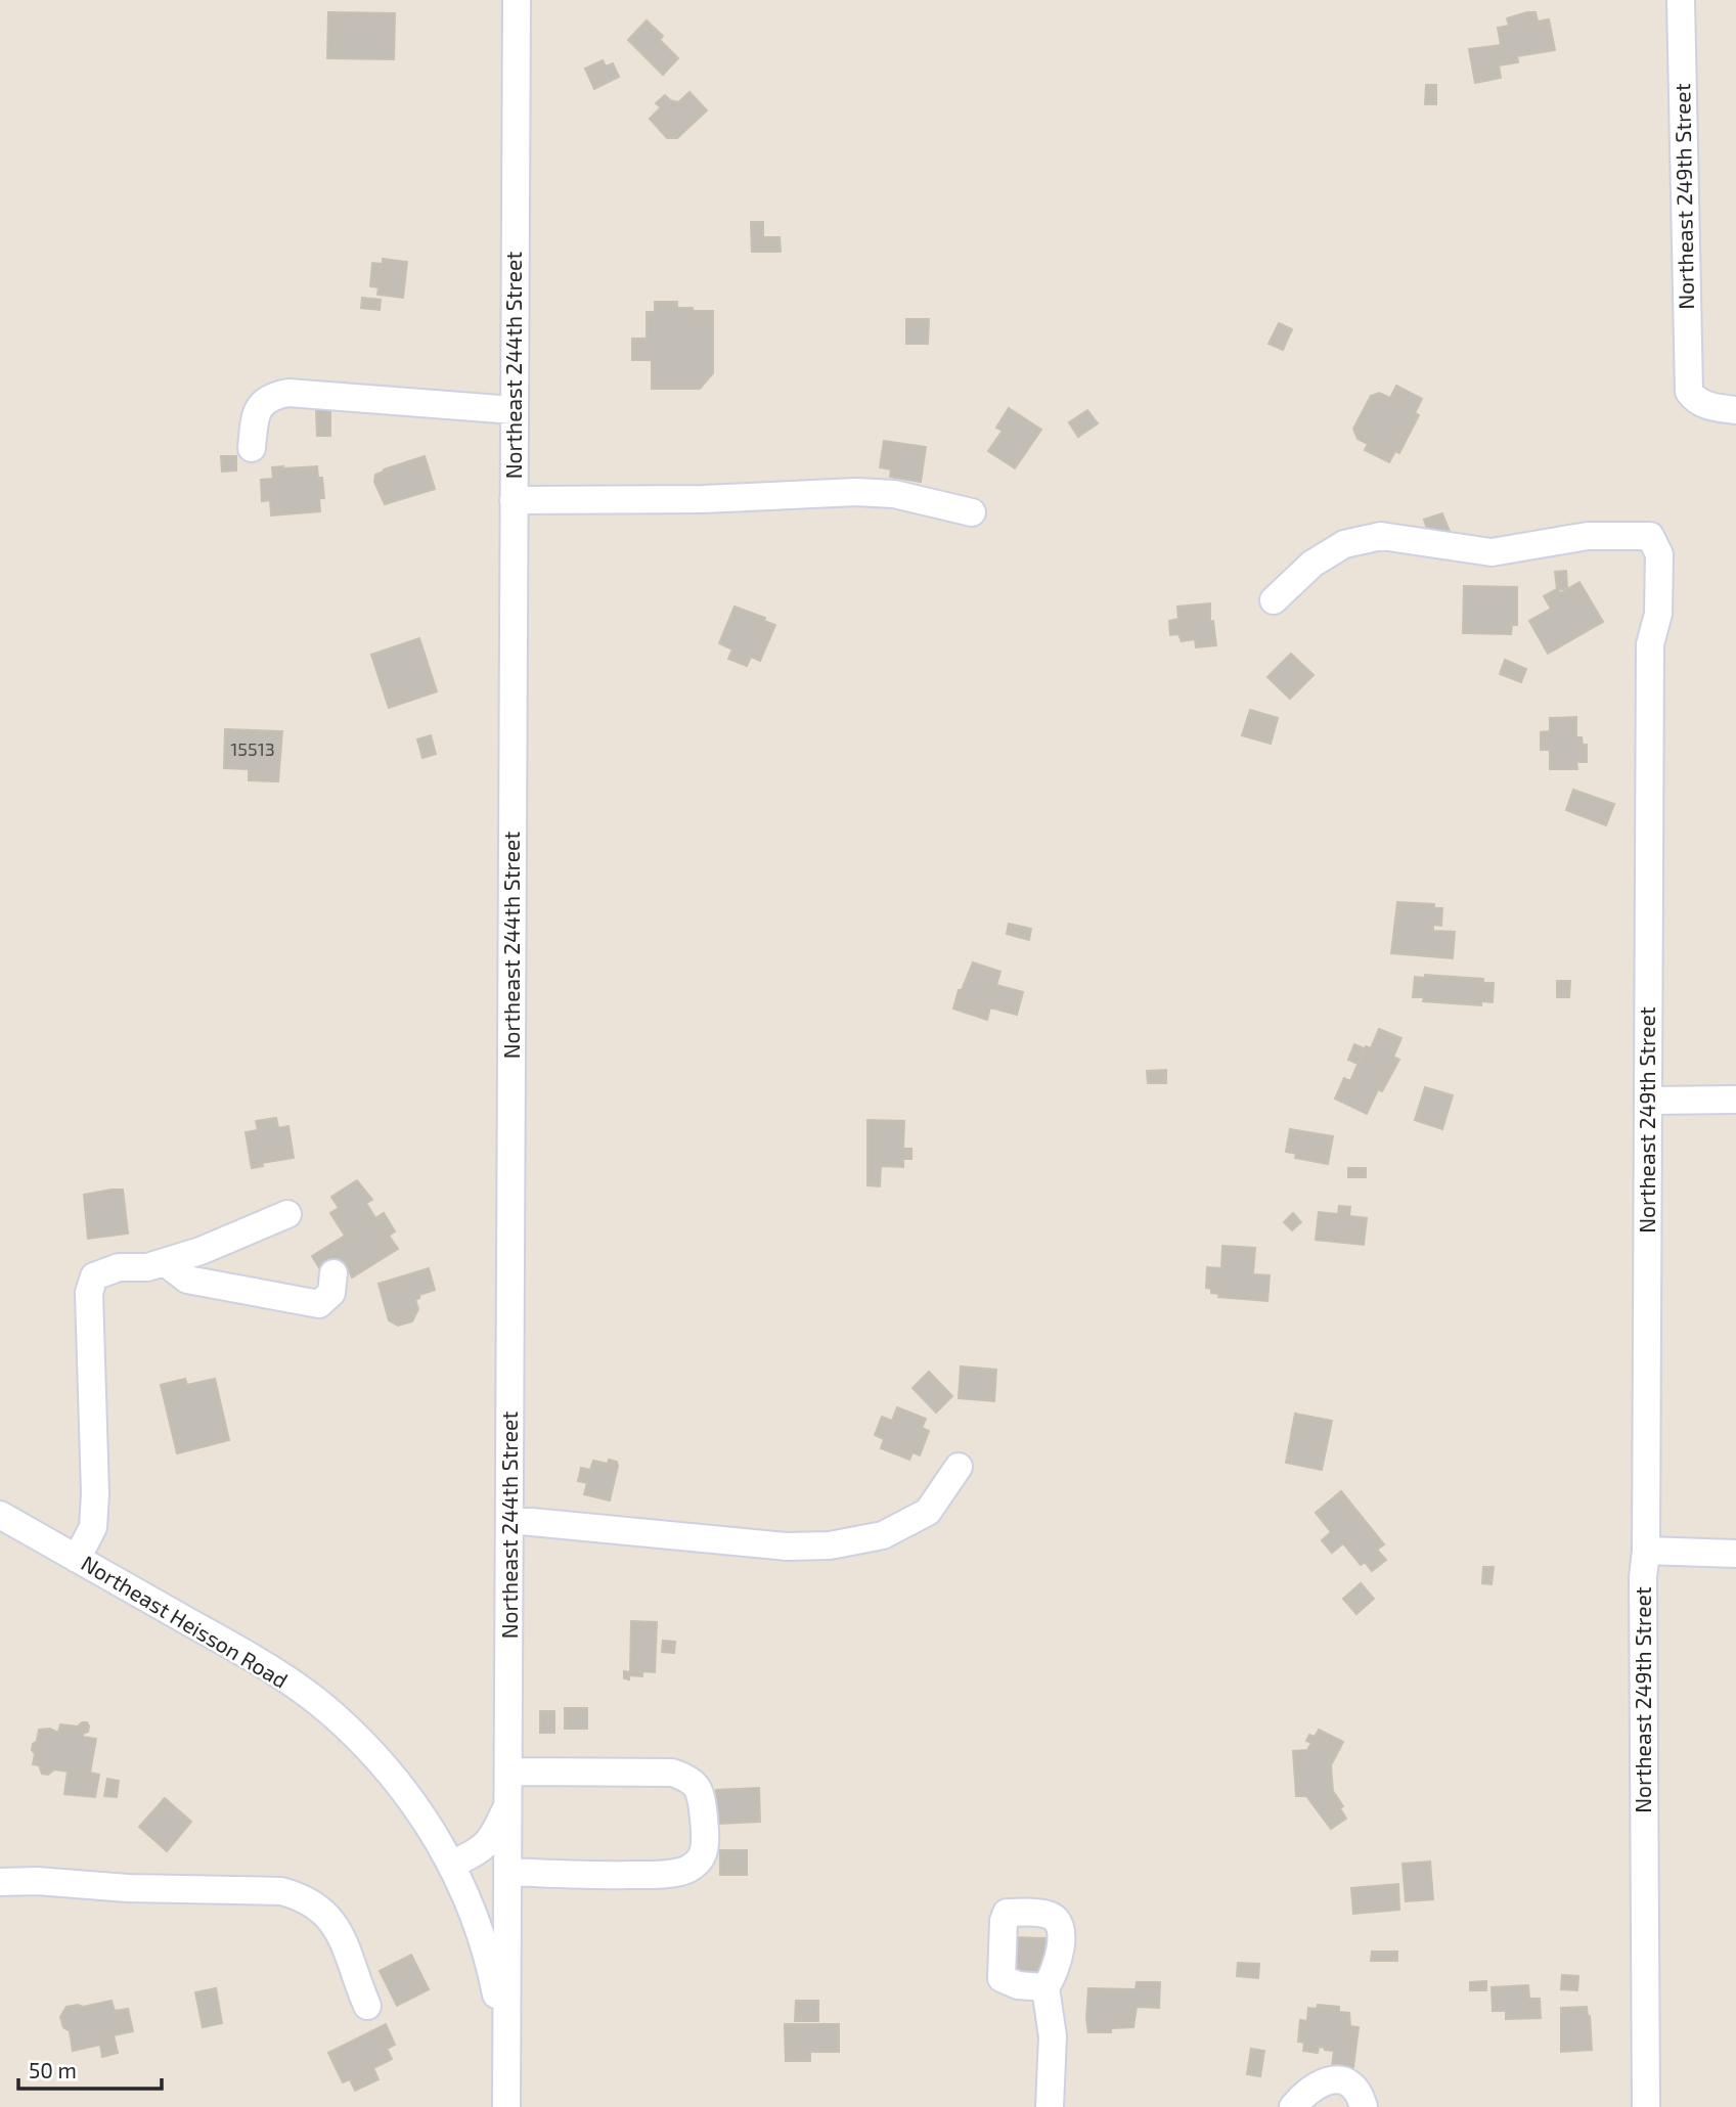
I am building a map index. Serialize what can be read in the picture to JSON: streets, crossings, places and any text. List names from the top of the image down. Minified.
{"streets":{"street":["Northeast 249th Street","Northeast 244th Street","Northeast Heisson Road"]},"crossings":[["Northeast 244th Street","Northeast Heisson Road"]],"house_numbers":["15513"],"scale_bar":"50 m"}
